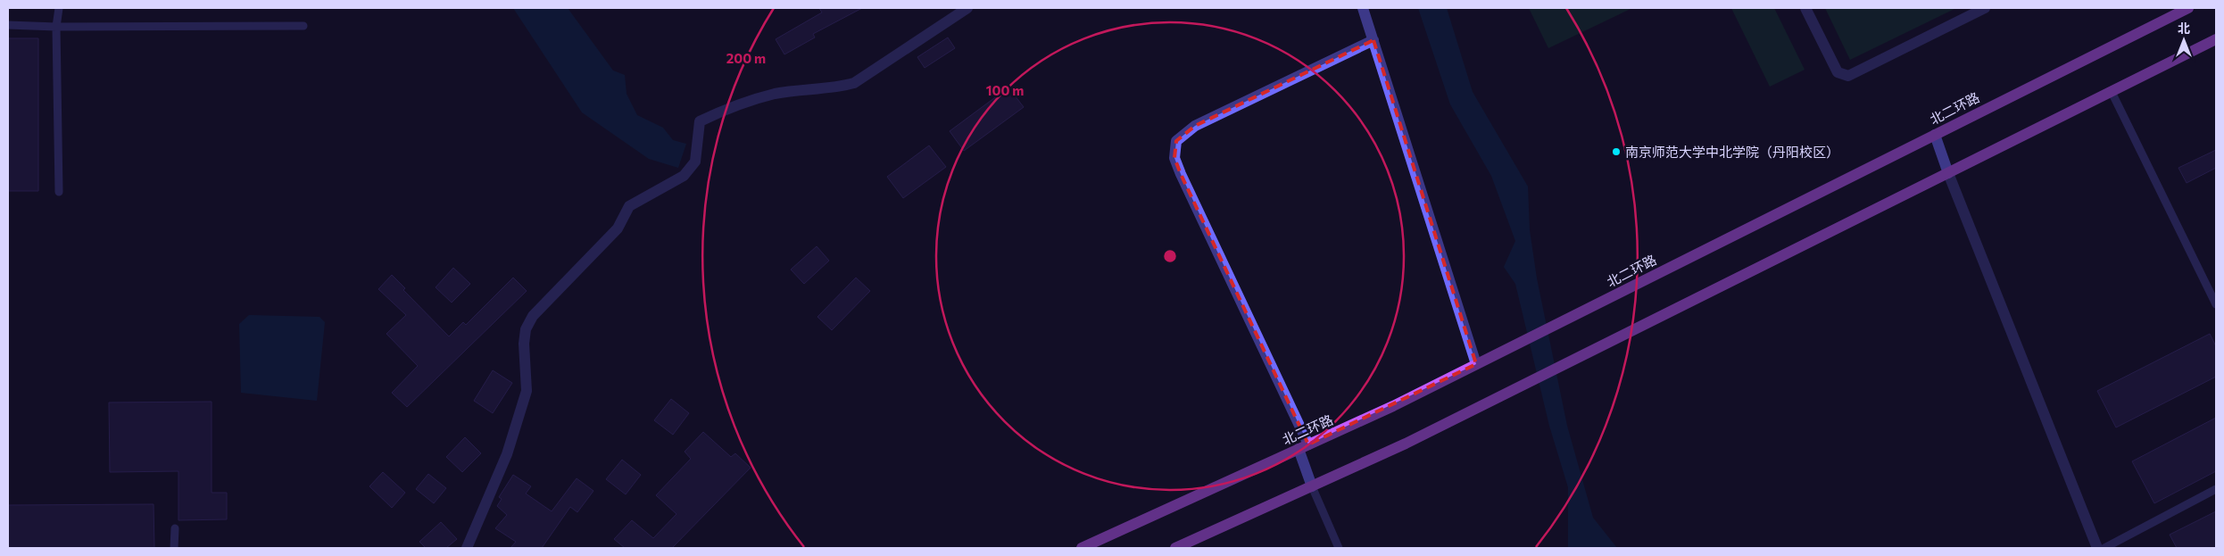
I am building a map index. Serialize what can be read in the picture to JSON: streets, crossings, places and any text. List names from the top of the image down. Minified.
{"streets":{"main road":["北二环路"]},"places":["南京师范大学中北学院（丹阳校区）"],"north":"top","rings":["200 m","100 m"]}
